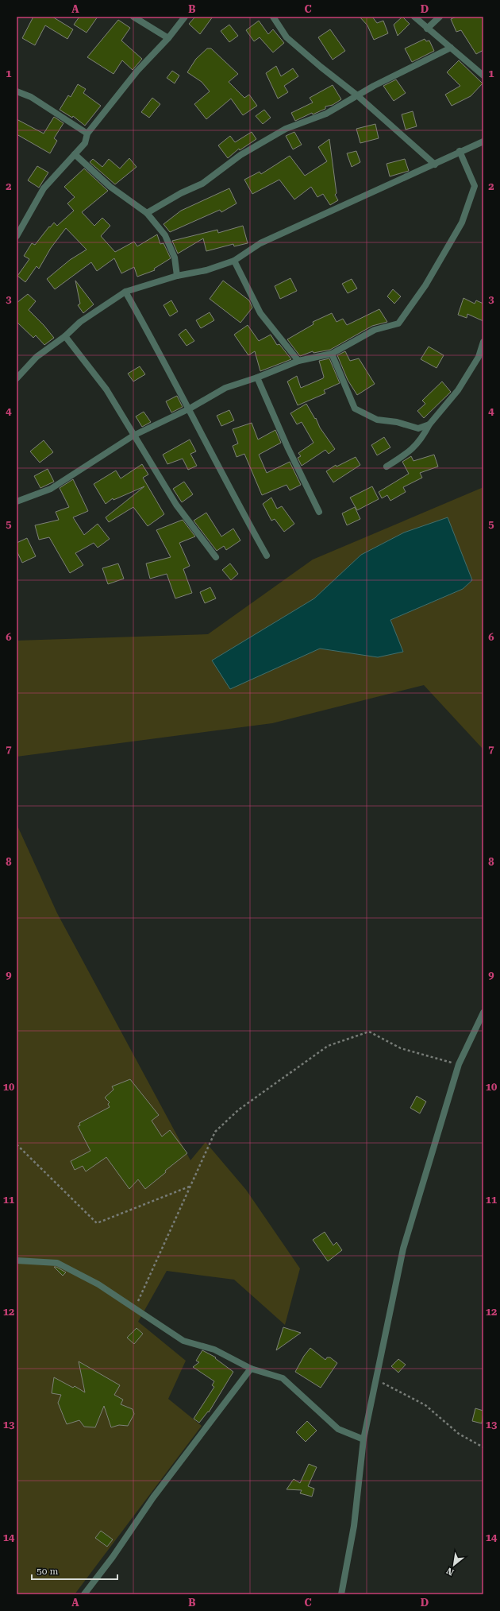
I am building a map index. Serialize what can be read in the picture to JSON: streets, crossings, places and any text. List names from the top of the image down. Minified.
{"scale_bar":"50 m","north":"bottom left","grid":{"columns":["A","B","C","D"],"rows":["1","2","3","4","5","6","7","8","9","10","11","12","13","14"]}}
